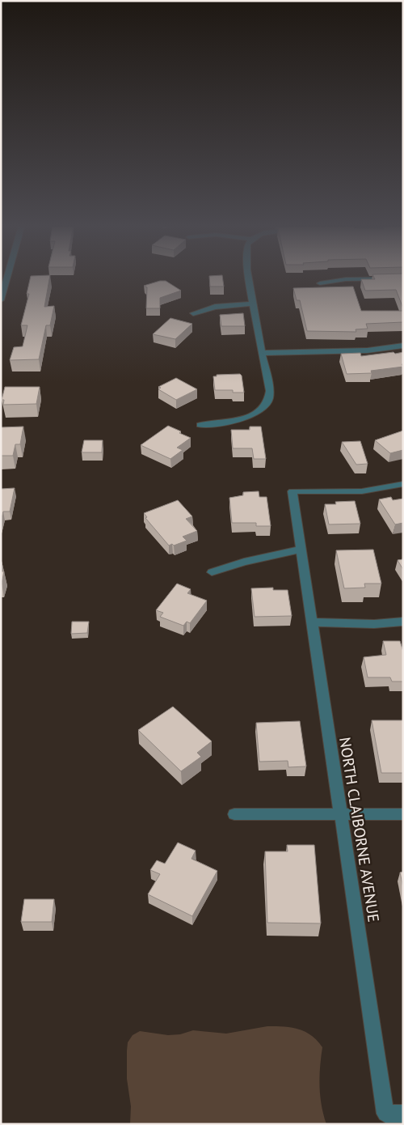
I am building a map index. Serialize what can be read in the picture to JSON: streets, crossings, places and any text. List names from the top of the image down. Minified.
{"streets":{"street":["NORTH CLAIBORNE AVENUE"]}}
